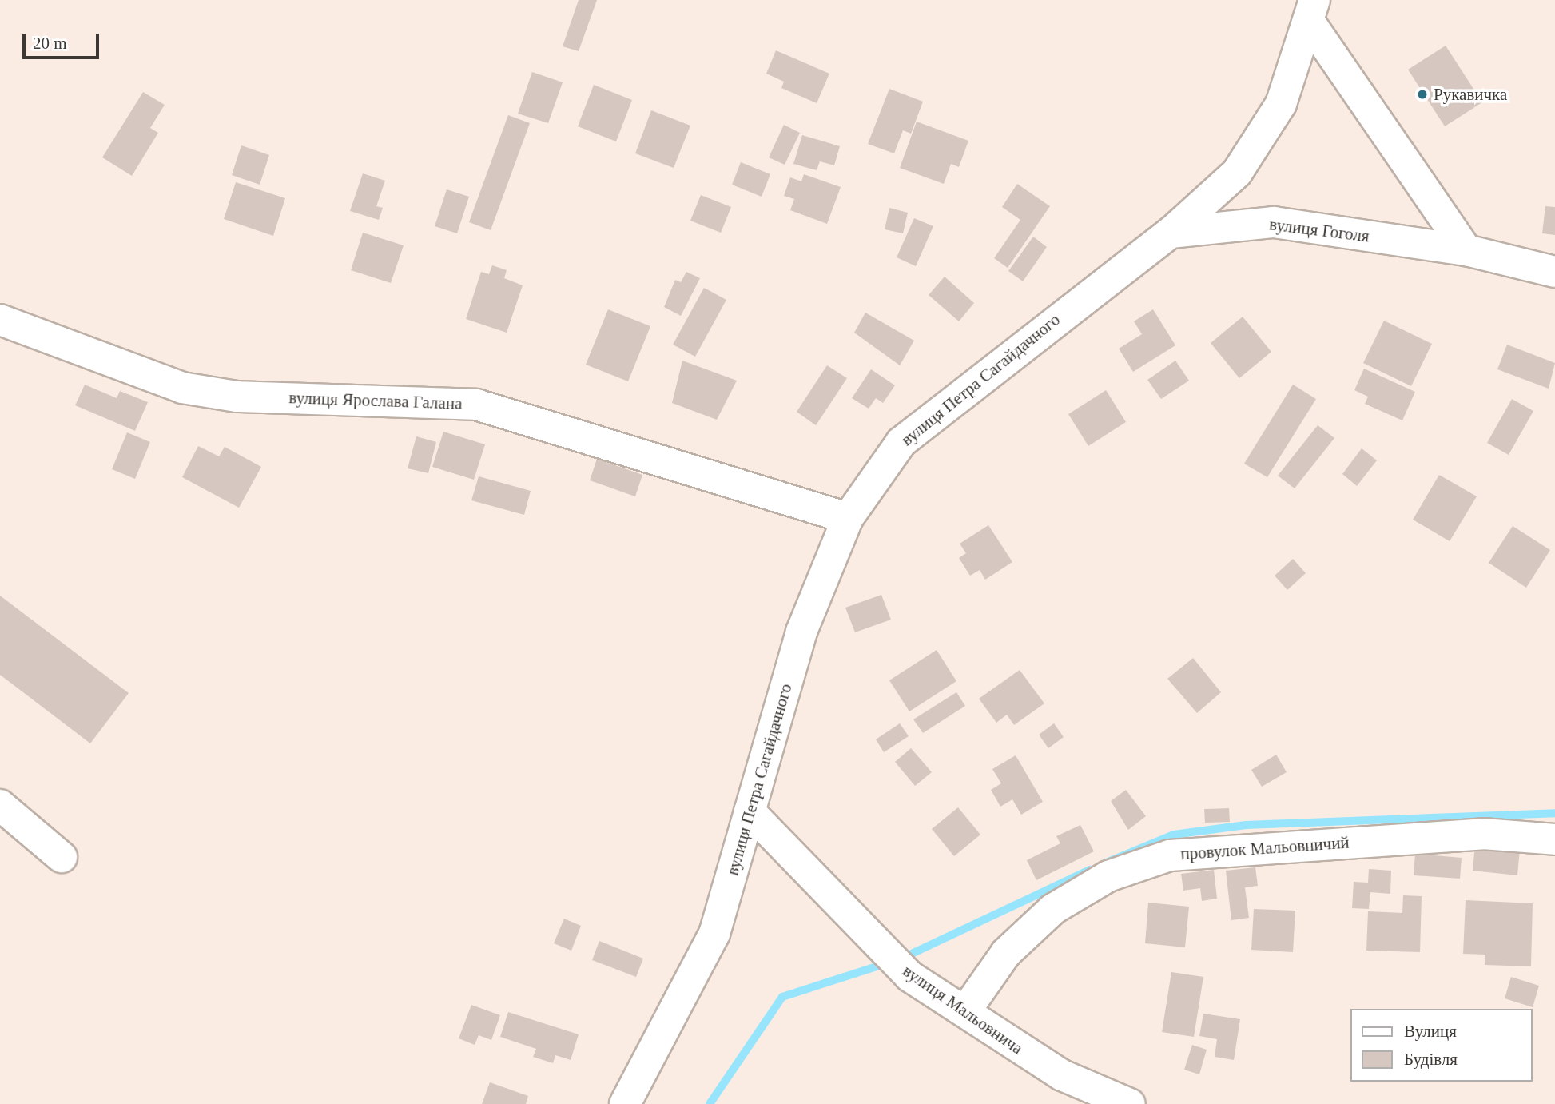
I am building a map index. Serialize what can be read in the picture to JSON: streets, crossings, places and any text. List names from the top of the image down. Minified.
{"streets":{"street":["вулиця Гоголя","вулиця Петра Сагайдачного","вулиця Ярослава Галана","провулок Мальовничий","вулиця Мальовнича"]},"crossings":[["вулиця Гоголя","вулиця Петра Сагайдачного"],["вулиця Петра Сагайдачного","вулиця Ярослава Галана"],["вулиця Петра Сагайдачного","вулиця Мальовнича"],["провулок Мальовничий","вулиця Мальовнича"]],"places":["Рукавичка"],"legend":["Вулиця","Будівля"],"scale_bar":"20 m"}
